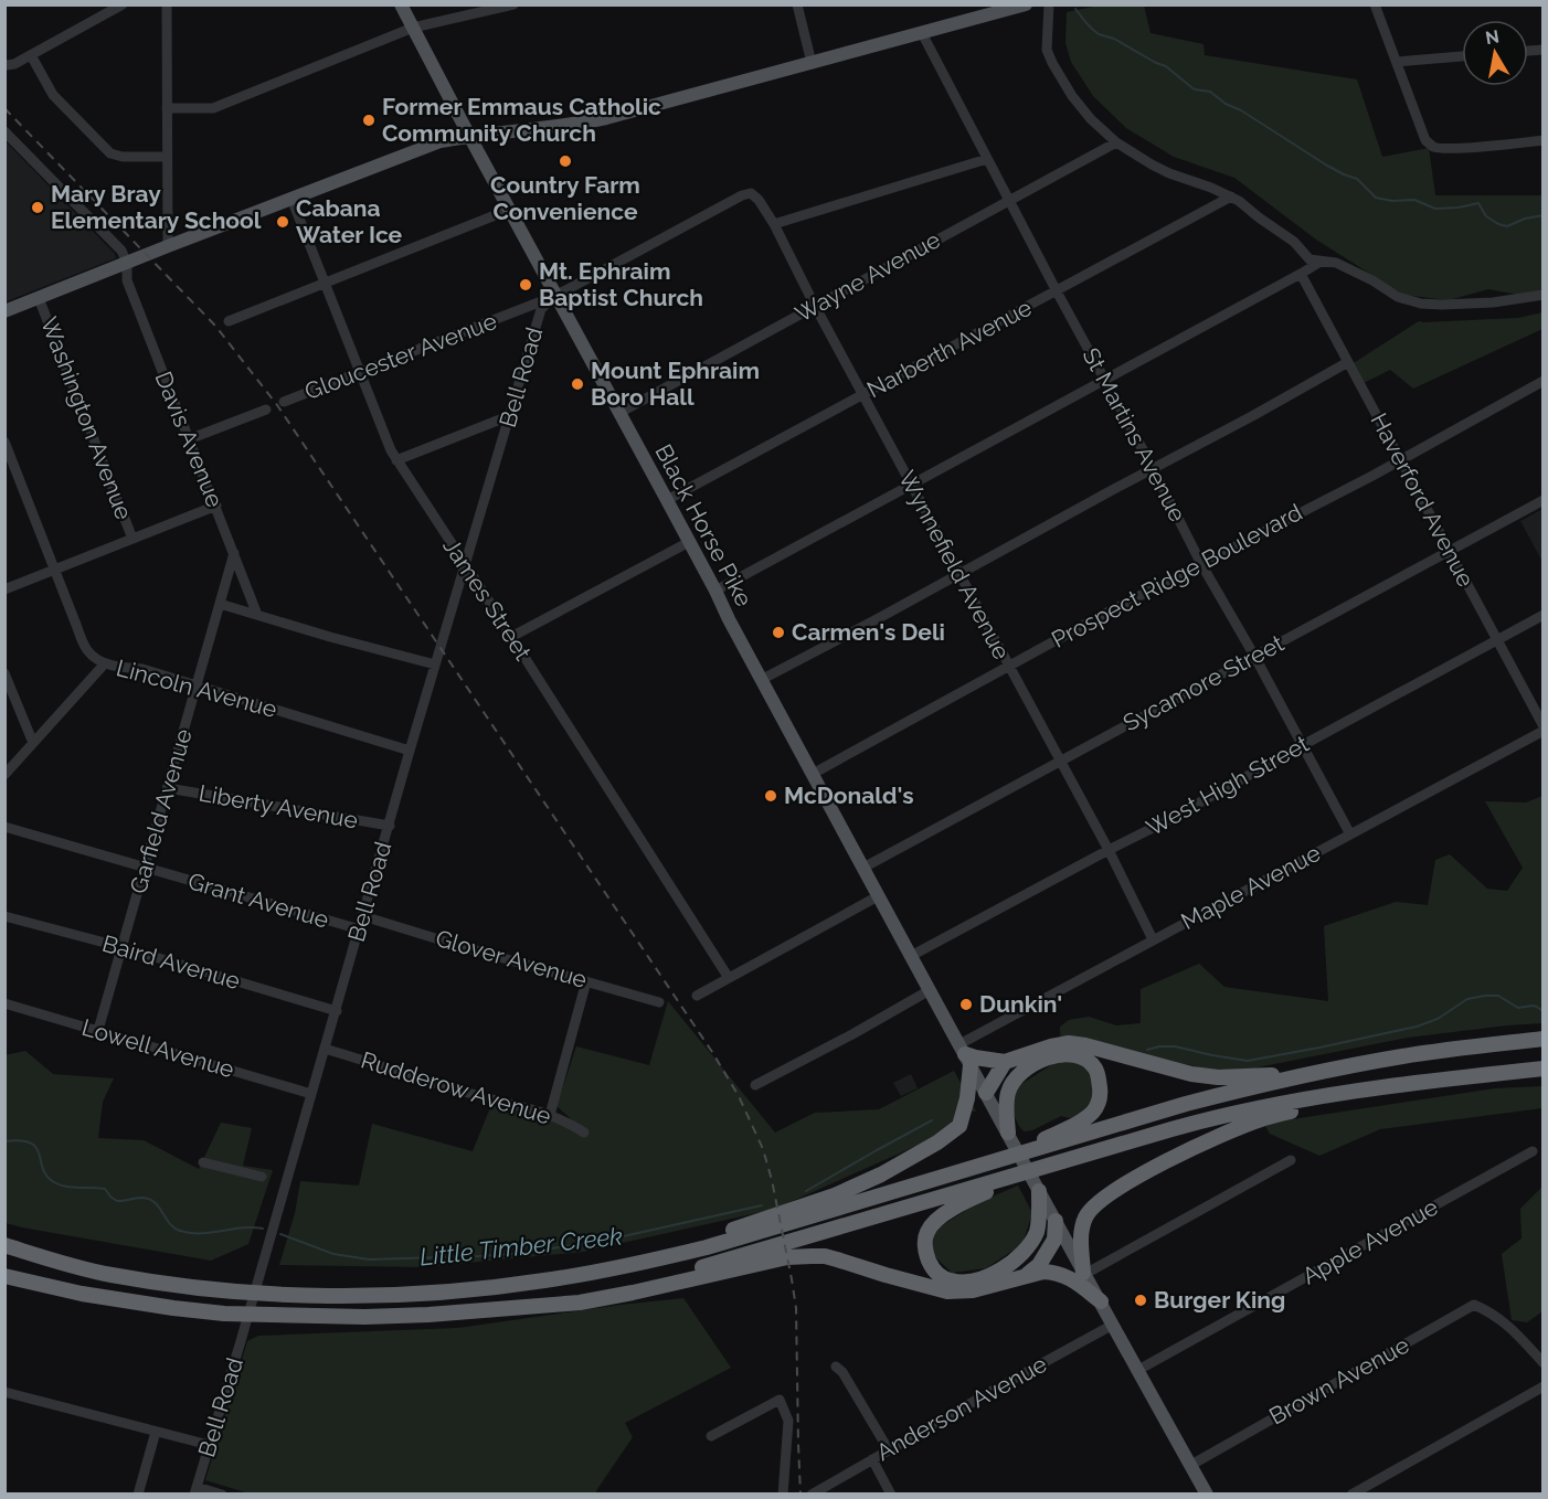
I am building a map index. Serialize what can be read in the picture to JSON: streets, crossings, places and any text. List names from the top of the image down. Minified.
{"streets":{"main road":["Black Horse Pike"],"street":["Wayne Avenue","Narberth Avenue","Gloucester Avenue","Bell Road","Washington Avenue","St Martins Avenue","Davis Avenue","Haverford Avenue","Wynnefield Avenue","Prospect Ridge Boulevard","James Street","Sycamore Street","Lincoln Avenue","West High Street","Liberty Avenue","Garfield Avenue","Maple Avenue","Grant Avenue","Glover Avenue","Baird Avenue","Lowell Avenue","Rudderow Avenue","Apple Avenue","Brown Avenue","Anderson Avenue"]},"crossings":[["Wayne Avenue","St Martins Avenue"],["Wayne Avenue","Black Horse Pike"],["Wayne Avenue","Wynnefield Avenue"],["Narberth Avenue","St Martins Avenue"],["Narberth Avenue","Black Horse Pike"],["Narberth Avenue","Wynnefield Avenue"],["Gloucester Avenue","Bell Road"],["Gloucester Avenue","Black Horse Pike"],["Gloucester Avenue","Wynnefield Avenue"],["Gloucester Avenue","James Street"],["Bell Road","Black Horse Pike"],["Bell Road","James Street"],["Bell Road","Lincoln Avenue"],["Bell Road","Liberty Avenue"],["Bell Road","Grant Avenue"],["Bell Road","Glover Avenue"],["Bell Road","Baird Avenue"],["Bell Road","Lowell Avenue"],["Bell Road","Rudderow Avenue"],["St Martins Avenue","Prospect Ridge Boulevard"],["St Martins Avenue","Sycamore Street"],["St Martins Avenue","West High Street"],["St Martins Avenue","Maple Avenue"],["Davis Avenue","Garfield Avenue"],["Haverford Avenue","Prospect Ridge Boulevard"],["Haverford Avenue","Sycamore Street"],["Haverford Avenue","West High Street"],["Haverford Avenue","Maple Avenue"],["Black Horse Pike","Prospect Ridge Boulevard"],["Black Horse Pike","Sycamore Street"],["Black Horse Pike","West High Street"],["Black Horse Pike","Maple Avenue"],["Wynnefield Avenue","Prospect Ridge Boulevard"],["Wynnefield Avenue","Sycamore Street"],["Wynnefield Avenue","West High Street"],["Wynnefield Avenue","Maple Avenue"],["Lincoln Avenue","Garfield Avenue"],["Liberty Avenue","Garfield Avenue"],["Garfield Avenue","Grant Avenue"],["Garfield Avenue","Baird Avenue"],["Garfield Avenue","Lowell Avenue"]],"water":["Little Timber Creek"],"places":["Former Emmaus Catholic Community Church","Country Farm Convenience","Mary Bray Elementary School","Cabana Water Ice","Mt. Ephraim Baptist Church","Mount Ephraim Boro Hall","Carmen's Deli","McDonald's","Dunkin'","Burger King"],"north":"top"}
